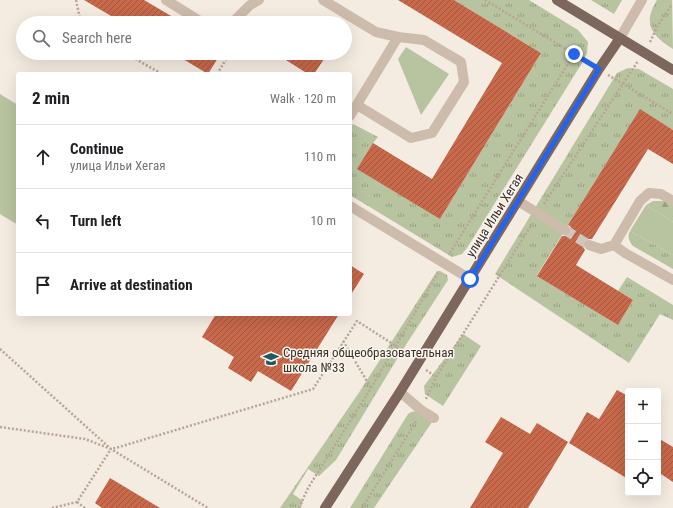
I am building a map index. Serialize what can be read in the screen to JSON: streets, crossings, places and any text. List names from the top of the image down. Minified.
{"streets":{"main road":["улица Ильи Хегая"]},"places":{"school or university":["Средняя общеобразовательная школа №33"]},"page":{"search":"Search here","heading":["2 min","Walk · 120 m"],"list":[["Continue","улица Ильи Хегая","110 m"],["Turn left","10 m"],"Arrive at destination"],"map_buttons":["+","−"]}}
